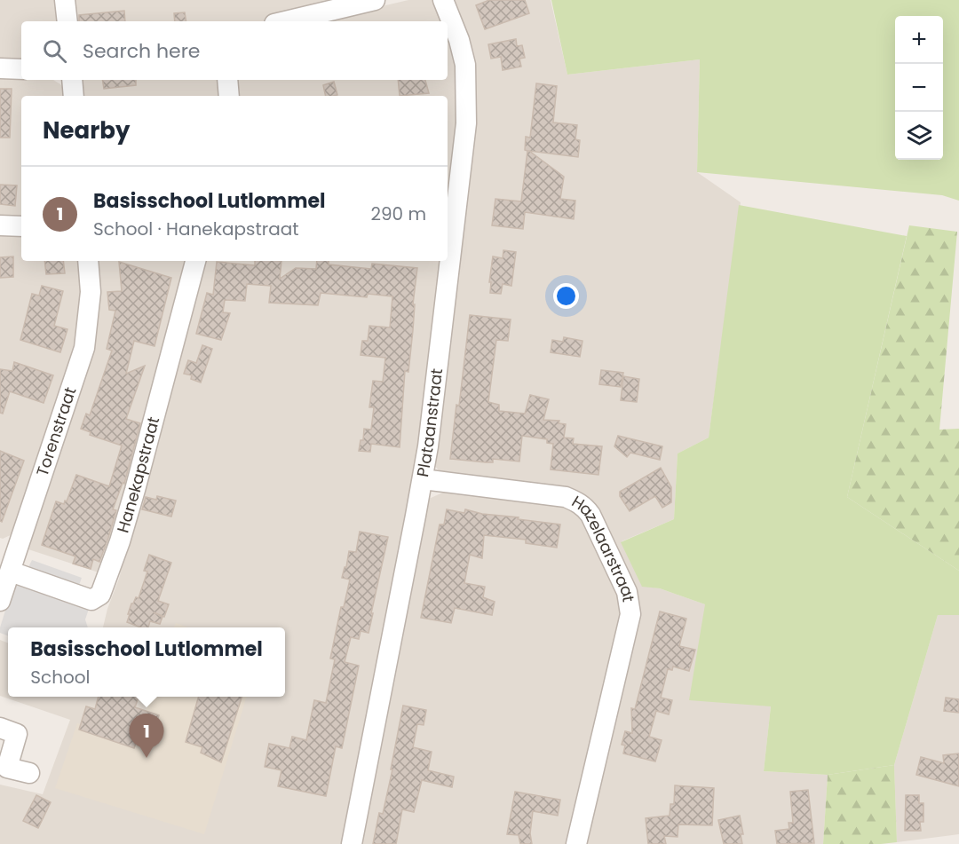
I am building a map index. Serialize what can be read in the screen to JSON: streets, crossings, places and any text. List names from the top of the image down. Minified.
{"streets":{"street":["Plataanstraat","Torenstraat","Hanekapstraat","Hazelaarstraat"]},"crossings":[["Plataanstraat","Hazelaarstraat"],["Torenstraat","Hanekapstraat"]],"page":{"map_buttons":["+","−"],"search":"Search here","heading":"Nearby","list":[{"mark":"1","name":"Basisschool Lutlommel","note":"School · Hanekapstraat","value":"290 m"}],"popup":["Basisschool Lutlommel","School"],"pins":"1"}}
